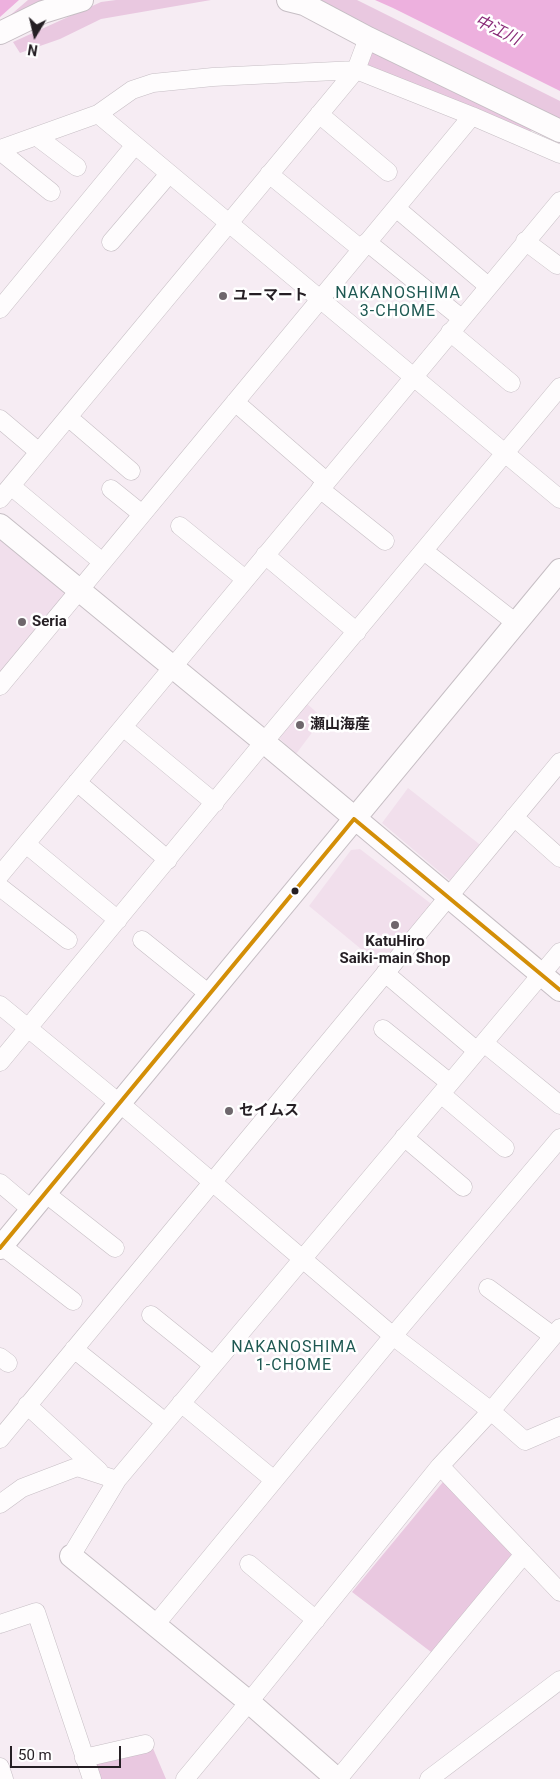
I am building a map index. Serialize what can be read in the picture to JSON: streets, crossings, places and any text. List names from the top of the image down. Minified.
{"districts":["NAKANOSHIMA 3-CHOME","NAKANOSHIMA 1-CHOME"],"water":["中江川"],"places":["ユーマート","Seria","瀬山海産","KatuHiro Saiki-main Shop","セイムス"],"scale_bar":"50 m","north":"bottom"}
